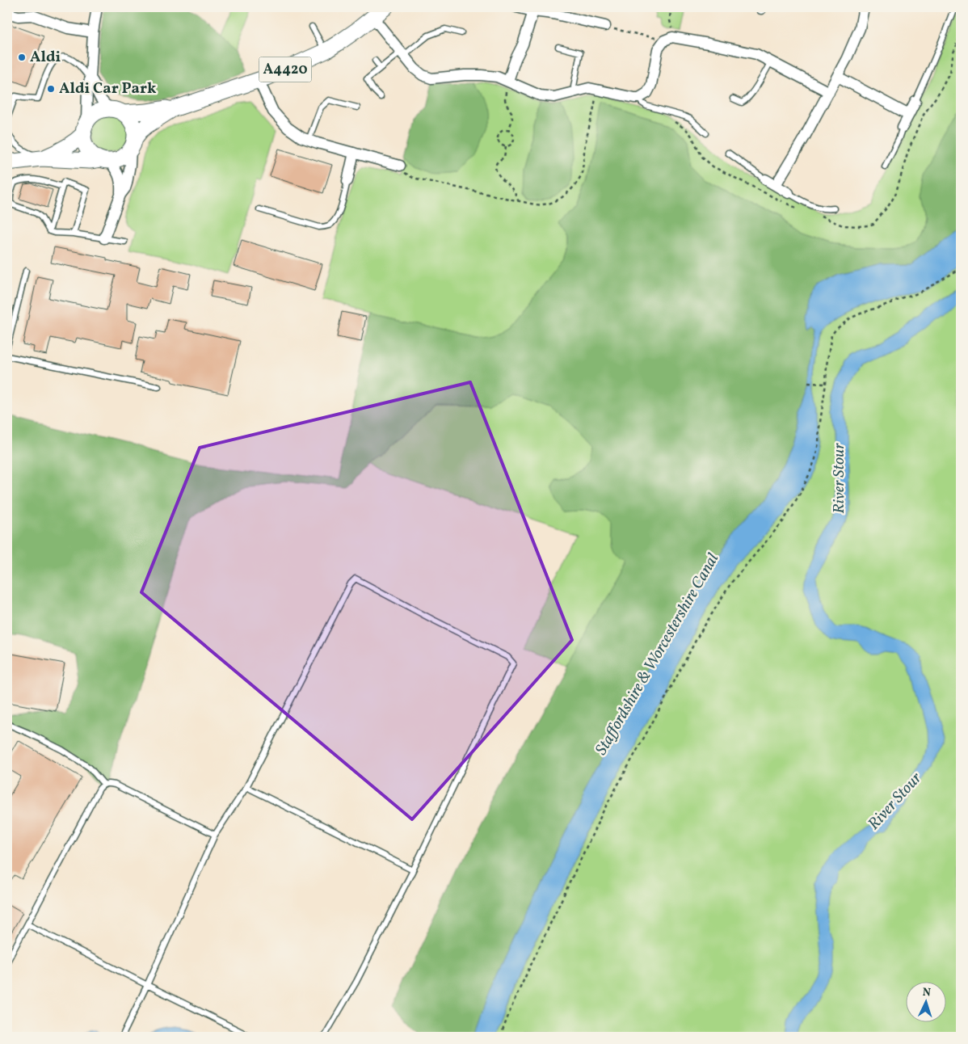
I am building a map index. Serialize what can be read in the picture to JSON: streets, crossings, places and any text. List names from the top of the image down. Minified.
{"streets":{"main road":["A4420"]},"water":["River Stour","Staffordshire & Worcestershire Canal"],"places":["Aldi","Aldi Car Park"],"north":"top"}
